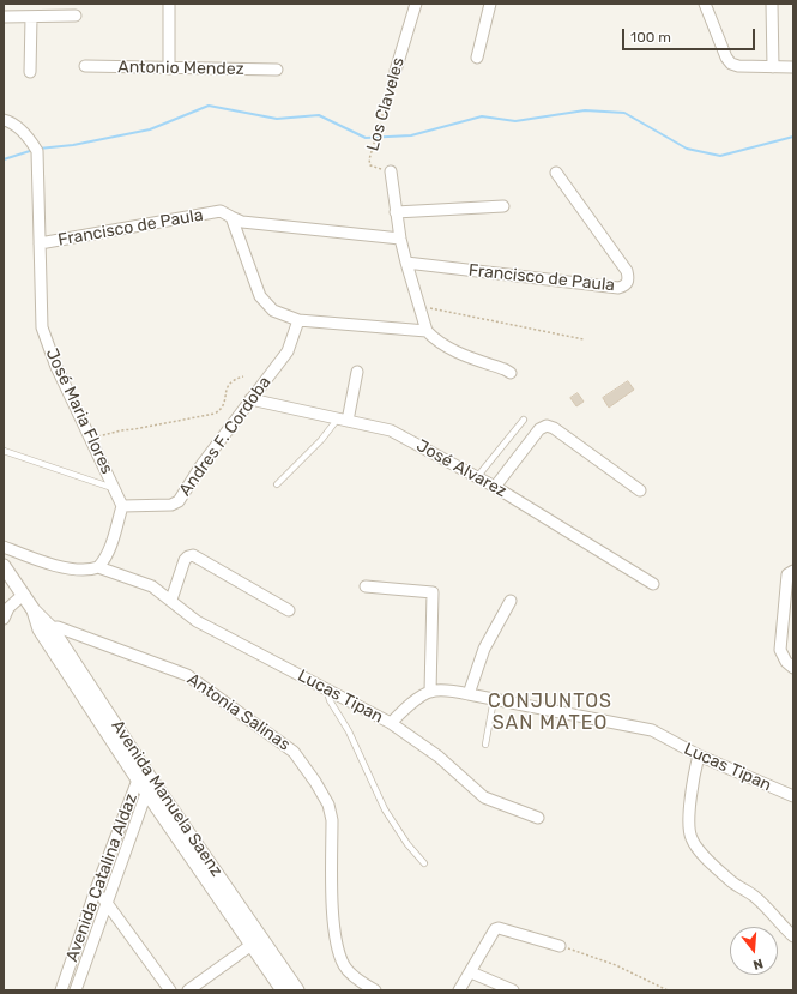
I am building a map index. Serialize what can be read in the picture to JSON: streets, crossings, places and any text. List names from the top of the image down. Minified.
{"streets":{"street":["Antonio Mendez","Los Claveles","Francisco de Paula","José Maria Flores","Andres F. Cordoba","José Alvarez","Lucas Tipan","Antonia Salinas","Avenida Manuela Saenz","Avenida Catalina Aldaz"]},"crossings":[["Los Claveles","Francisco de Paula"],["Francisco de Paula","José Maria Flores"],["José Maria Flores","Andres F. Cordoba"],["Andres F. Cordoba","José Alvarez"],["Antonia Salinas","Avenida Manuela Saenz"],["Avenida Manuela Saenz","Avenida Catalina Aldaz"]],"districts":["CONJUNTOS SAN MATEO"],"scale_bar":"100 m","north":"bottom"}
